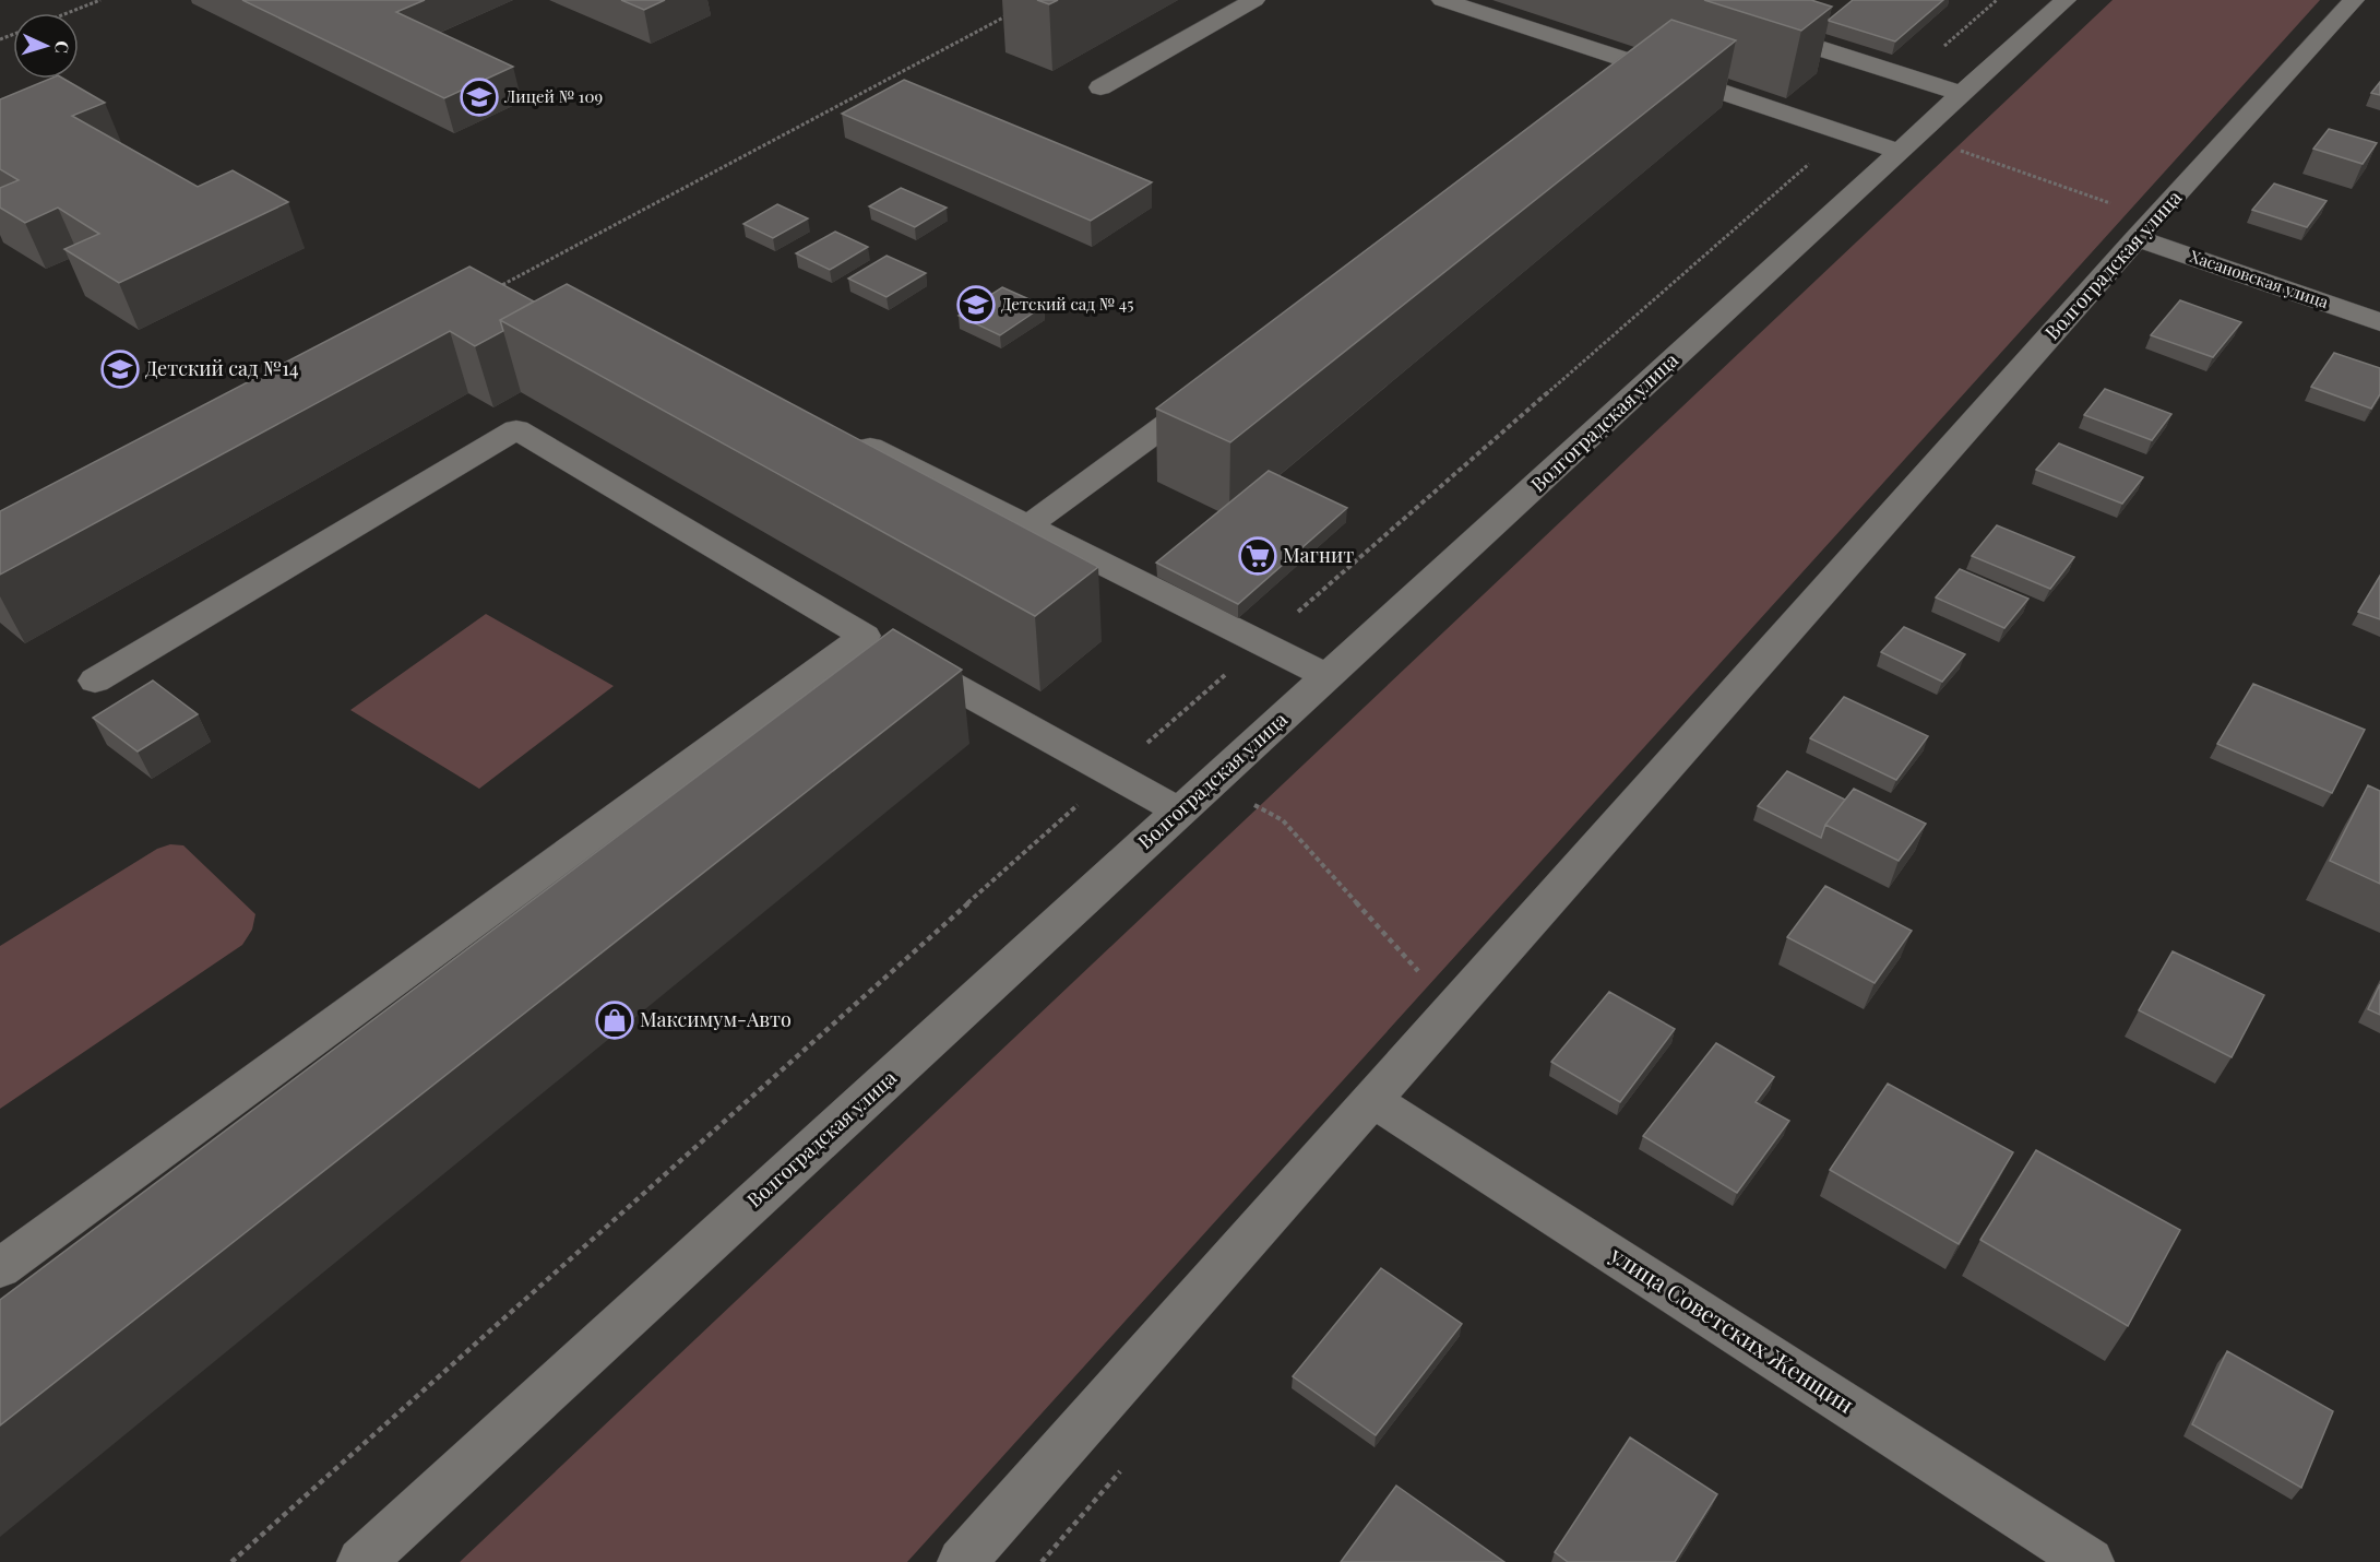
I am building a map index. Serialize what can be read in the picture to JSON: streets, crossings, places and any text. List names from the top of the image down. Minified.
{"streets":{"street":["Волгоградская улица","Хасановская улица","улица Советских Женщин"]},"crossings":[["Волгоградская улица","Хасановская улица"],["Волгоградская улица","улица Советских Женщин"]],"places":{"school or university":["Лицей № 109","Детский сад № 45","Детский сад №14"],"supermarket":["Магнит"],"shop":["Максимум-Авто"]},"north":"right"}
